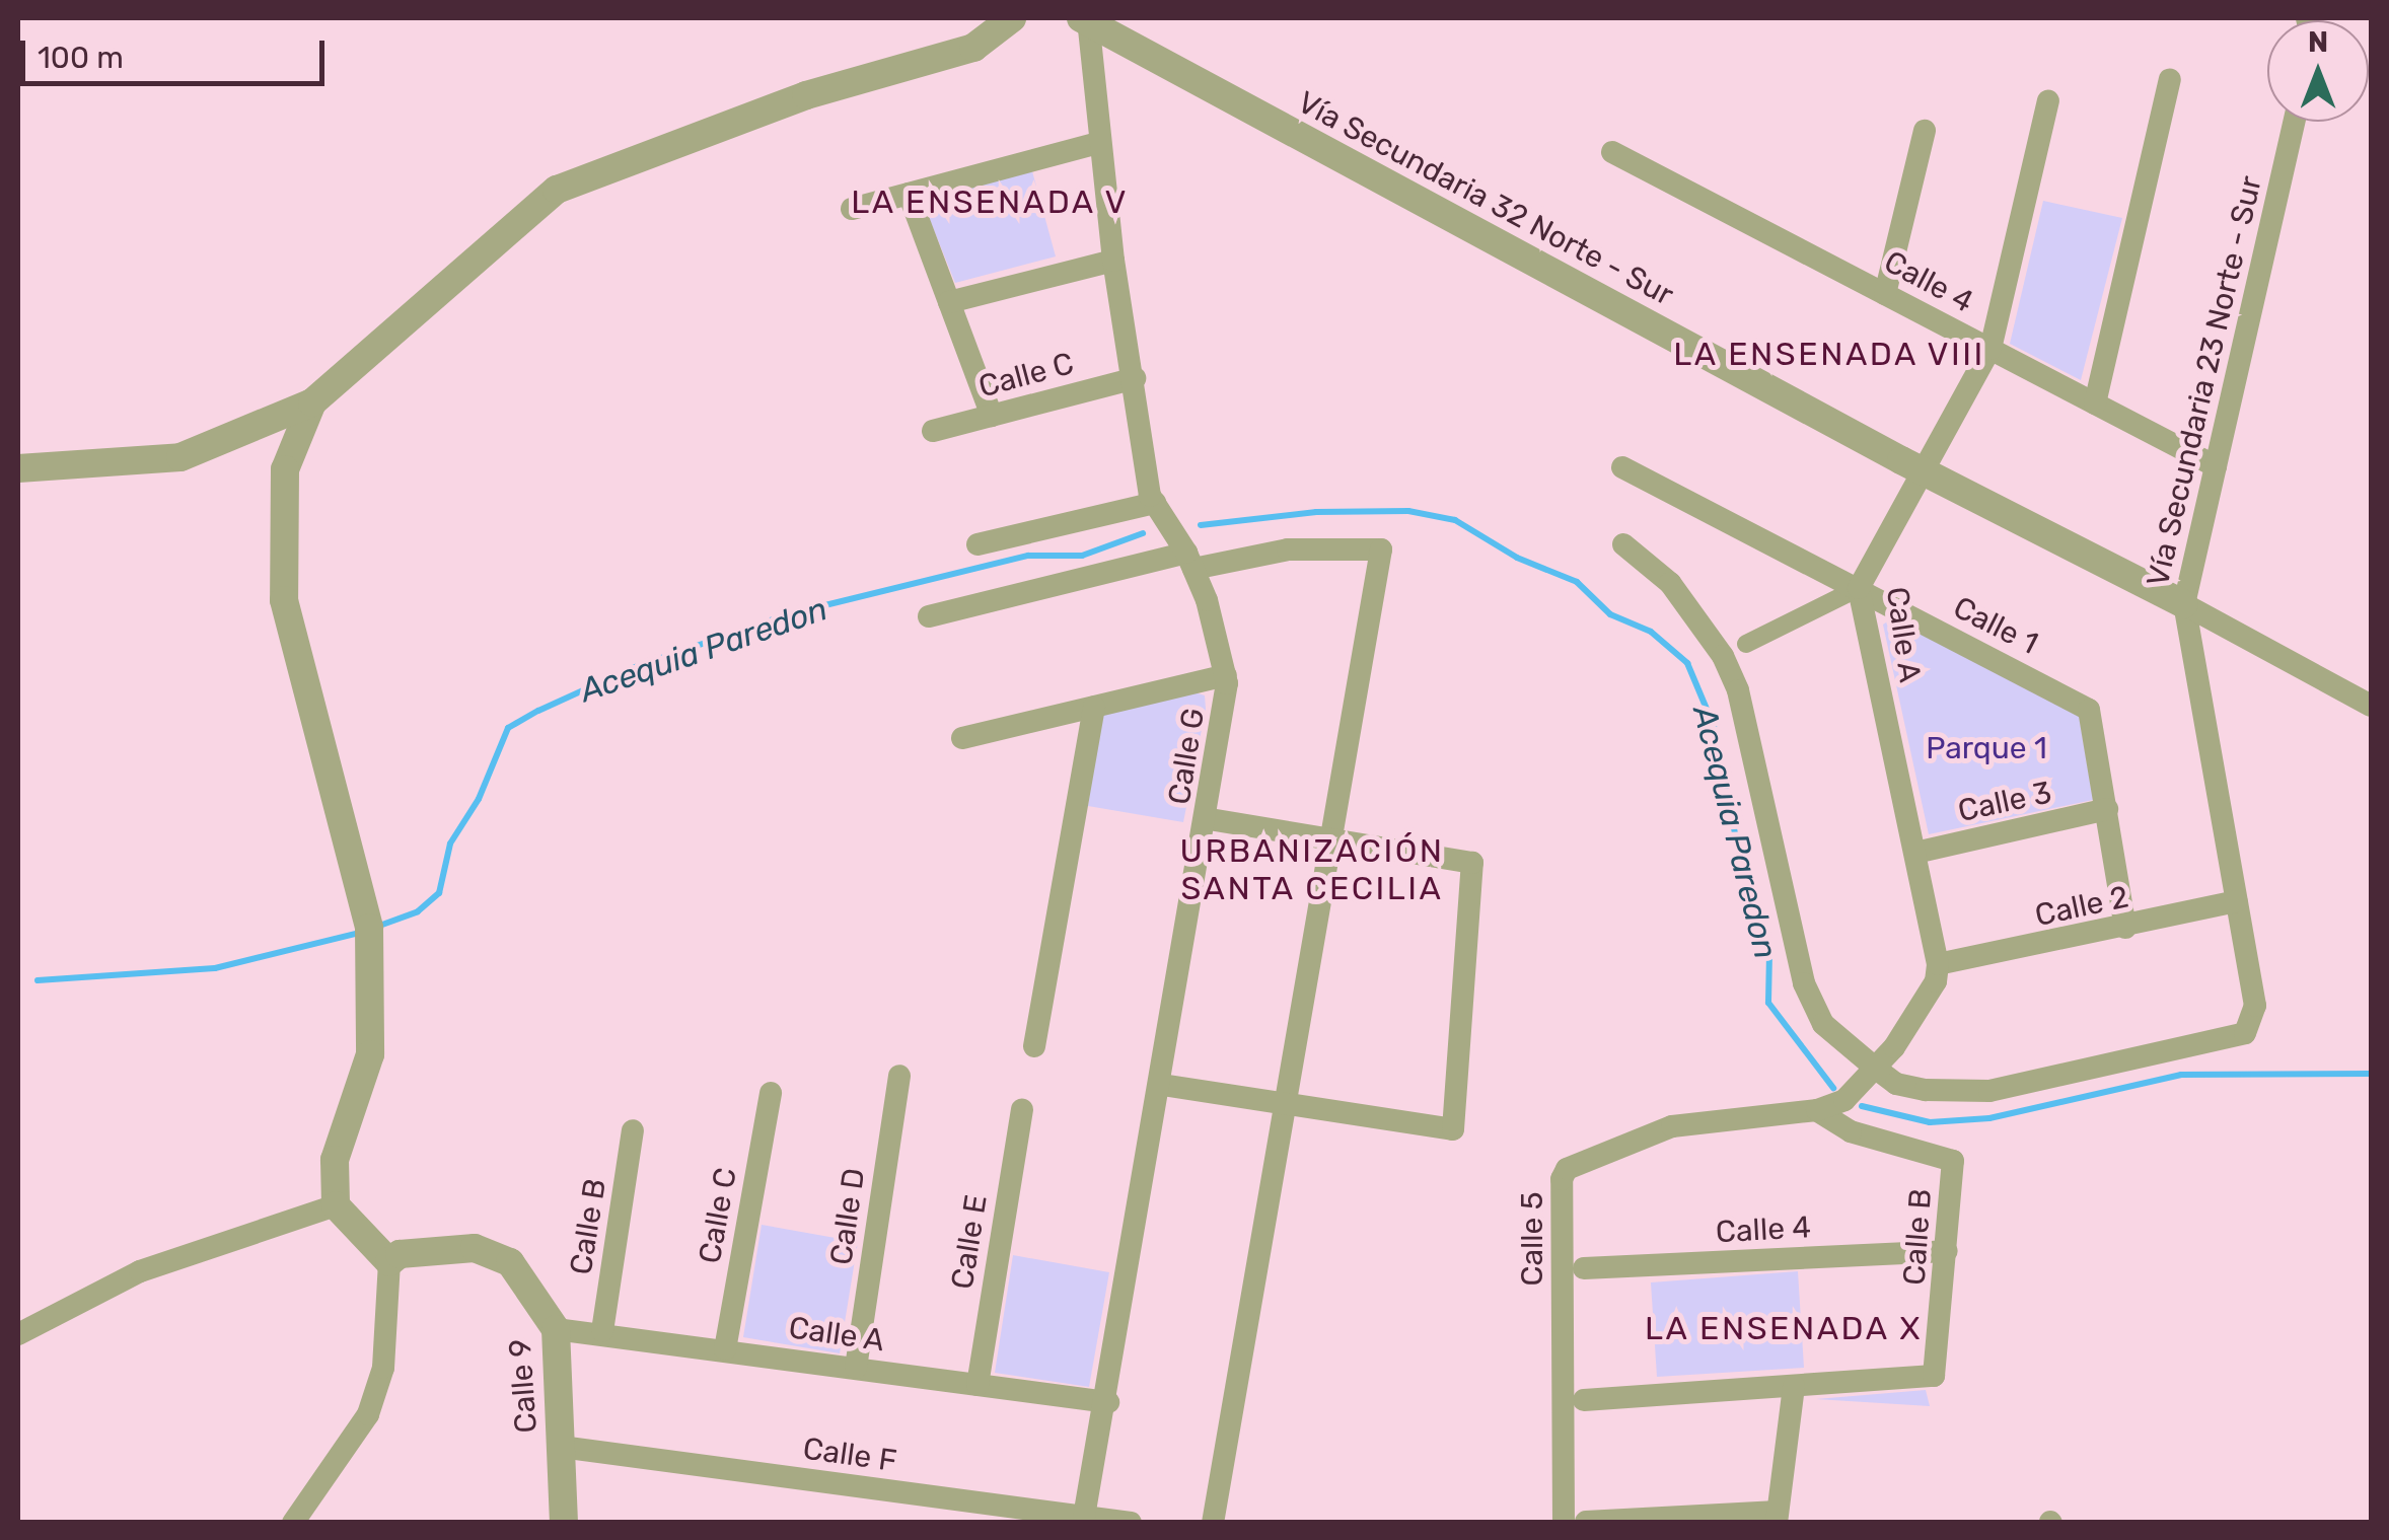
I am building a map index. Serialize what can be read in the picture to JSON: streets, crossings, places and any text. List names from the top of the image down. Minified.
{"streets":{"street":["Vía Secundaria 32 Norte - Sur","Calle 4","Calle C","Vía Secundaria 23 Norte - Sur","Calle 1","Calle A","Calle G","Calle 3","Calle 2","Calle D","Calle B","Calle 5","Calle E","Calle 9","Calle F"]},"crossings":[["Vía Secundaria 32 Norte - Sur","Vía Secundaria 23 Norte - Sur"],["Vía Secundaria 32 Norte - Sur","Calle A"],["Vía Secundaria 32 Norte - Sur","Calle G"],["Calle 4","Vía Secundaria 23 Norte - Sur"],["Calle 4","Calle A"],["Calle 4","Calle B"],["Calle C","Calle A"],["Calle C","Calle G"],["Vía Secundaria 23 Norte - Sur","Calle 2"],["Vía Secundaria 23 Norte - Sur","Calle 5"],["Calle 1","Calle A"],["Calle 1","Calle 3"],["Calle 1","Calle 2"],["Calle A","Calle G"],["Calle A","Calle 3"],["Calle A","Calle 2"],["Calle A","Calle D"],["Calle A","Calle B"],["Calle A","Calle E"],["Calle A","Calle 9"],["Calle G","Calle F"],["Calle B","Calle 5"],["Calle 9","Calle F"]],"districts":["LA ENSENADA V","LA ENSENADA VIII","URBANIZACIÓN SANTA CECILIA","LA ENSENADA X"],"water":["Acequia Paredon"],"parks":["Parque 1"],"scale_bar":"100 m","north":"top"}
